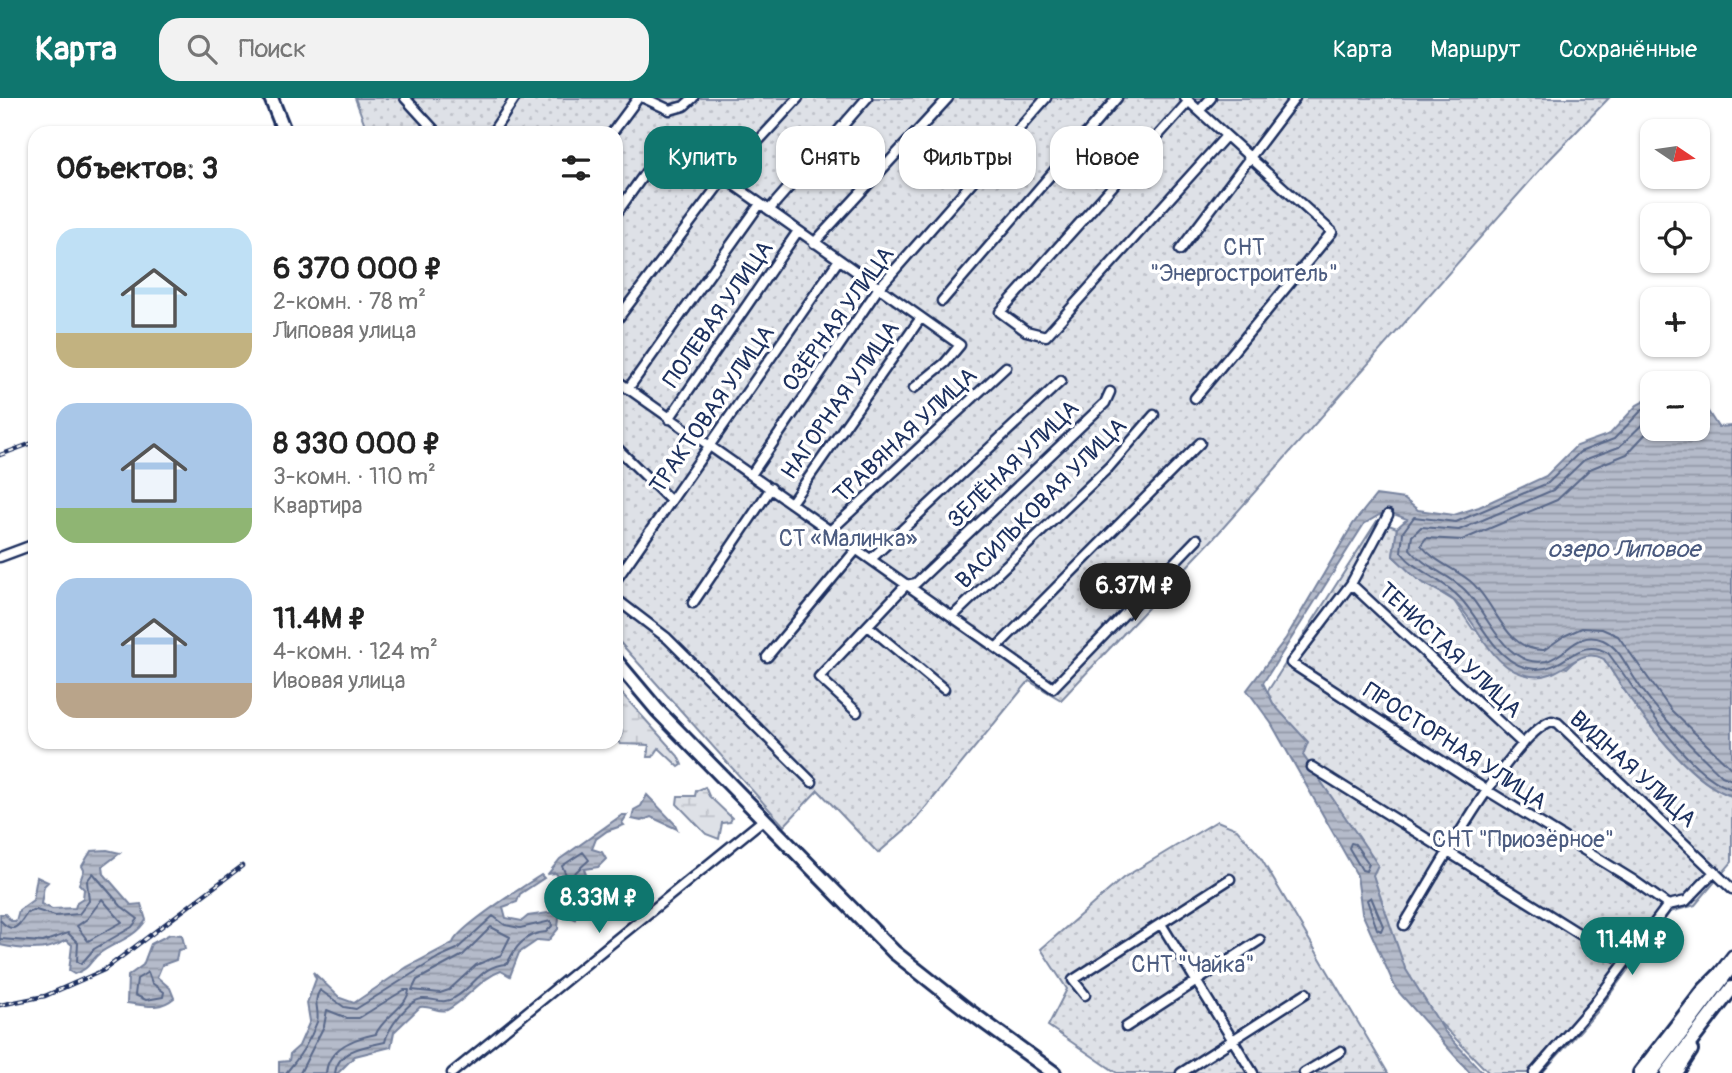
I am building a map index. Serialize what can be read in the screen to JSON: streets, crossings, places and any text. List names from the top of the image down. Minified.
{"streets":{"street":["ПОЛЕВАЯ УЛИЦА","ОЗЁРНАЯ УЛИЦА","НАГОРНАЯ УЛИЦА","ТРАКТОВАЯ УЛИЦА","ТРАВЯНАЯ УЛИЦА","ЗЕЛЁНАЯ УЛИЦА","ВАСИЛЬКОВАЯ УЛИЦА","ТЕНИСТАЯ УЛИЦА","ПРОСТОРНАЯ УЛИЦА","ВИДНАЯ УЛИЦА"]},"crossings":[["ТЕНИСТАЯ УЛИЦА","ПРОСТОРНАЯ УЛИЦА"],["ТЕНИСТАЯ УЛИЦА","ВИДНАЯ УЛИЦА"]],"water":["озеро Липовое"],"parks":["СНТ \"Энергостроитель\"","CТ «Малинка»","СНТ \"Приозёрное\"","СНТ \"Чайка\""],"north":"right","page":{"header":"Карта","search":"Поиск","nav":["Карта","Маршрут","Сохранённые"],"map_buttons":["+","−"],"chip":["Купить","Снять","Фильтры","Новое"],"heading":"Объектов: 3","list":[{"name":"6 370 000 ₽","note":"2-комн. · 78 m² · Липовая улица"},{"name":"8 330 000 ₽","note":"3-комн. · 110 m² · Квартира"},{"name":"11.4M ₽","note":"4-комн. · 124 m² · Ивовая улица"}],"price":["6.37M ₽","8.33M ₽","11.4M ₽"]}}
